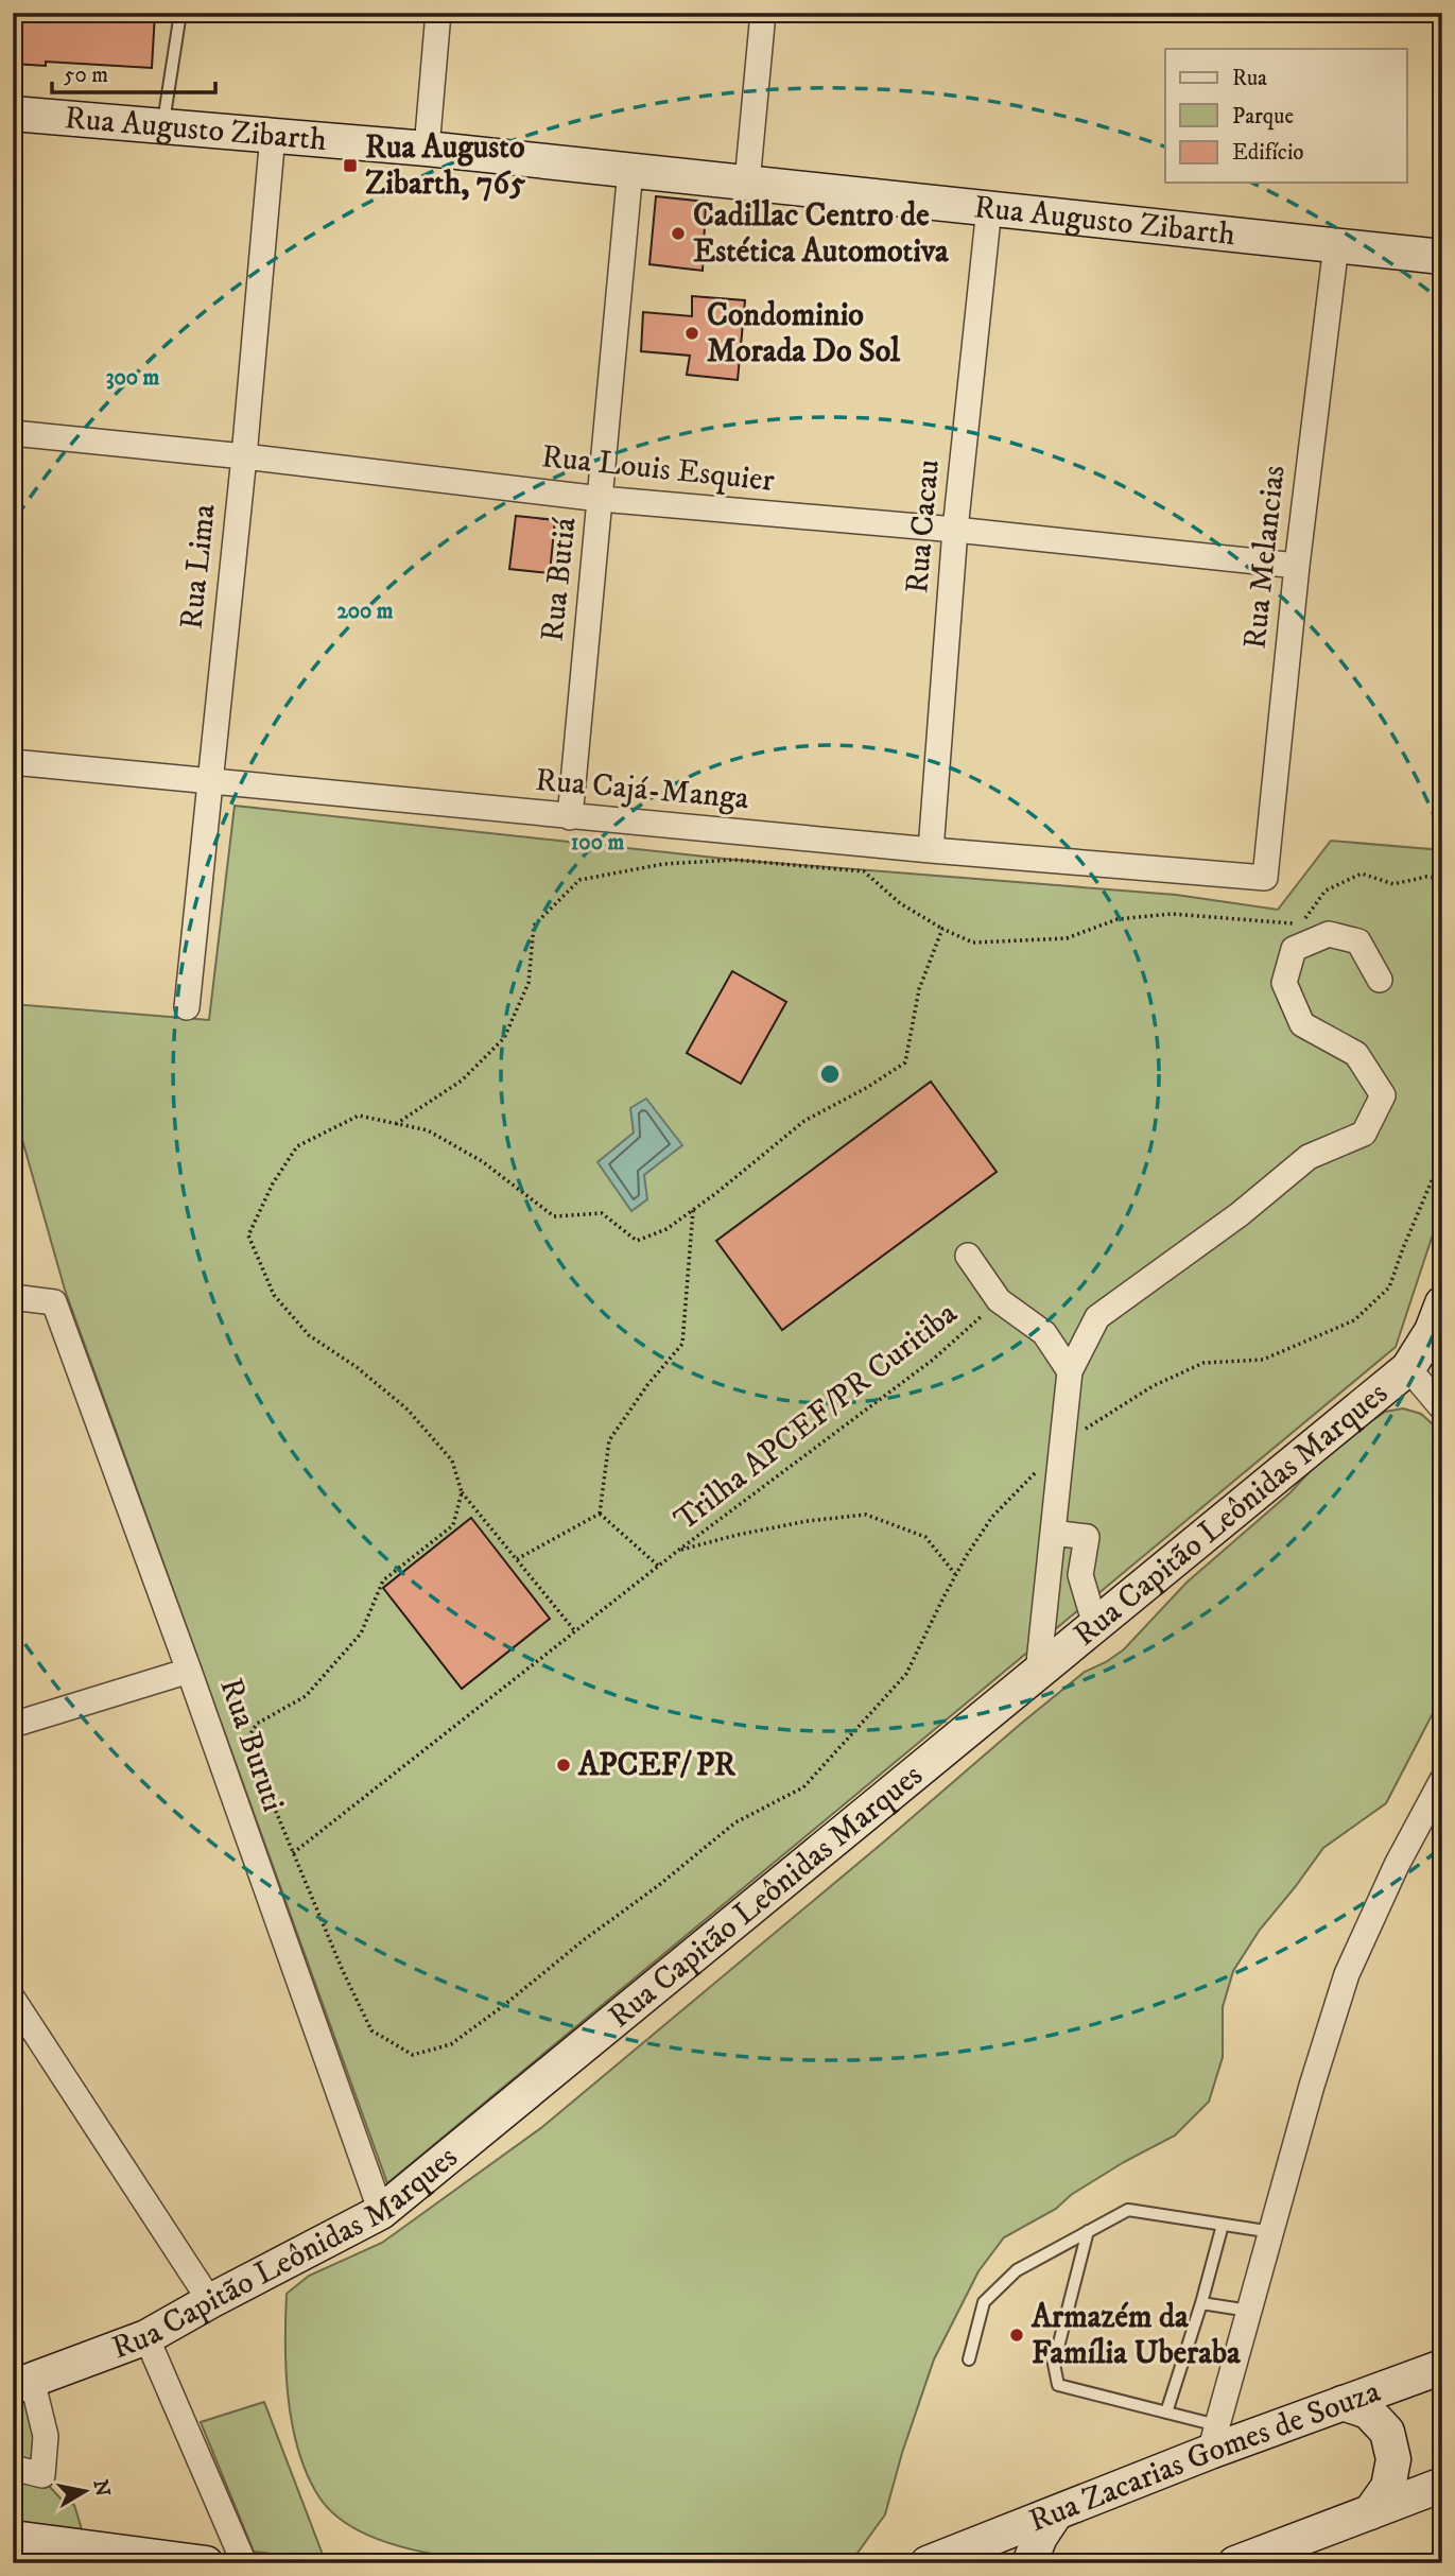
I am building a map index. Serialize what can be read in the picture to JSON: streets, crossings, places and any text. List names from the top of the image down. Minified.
{"streets":{"main road":["Rua Augusto Zibarth","Rua Capitão Leônidas Marques","Rua Zacarias Gomes de Souza"],"street":["Rua Louis Esquier","Rua Cacau","Rua Melancias","Rua Lima","Rua Butiá","Rua Cajá-Manga","Rua Buruti"],"path":["Trilha APCEF/PR Curitiba"]},"crossings":[["Rua Augusto Zibarth","Rua Cacau"],["Rua Augusto Zibarth","Rua Melancias"],["Rua Augusto Zibarth","Rua Lima"],["Rua Augusto Zibarth","Rua Butiá"],["Rua Louis Esquier","Rua Cacau"],["Rua Louis Esquier","Rua Melancias"],["Rua Louis Esquier","Rua Lima"],["Rua Louis Esquier","Rua Butiá"],["Rua Cacau","Rua Cajá-Manga"],["Rua Melancias","Rua Cajá-Manga"],["Rua Lima","Rua Cajá-Manga"],["Rua Butiá","Rua Cajá-Manga"],["Rua Capitão Leônidas Marques","Rua Buruti"]],"places":{"transit":["Rua Augusto Zibarth, 765"],"other":["Cadillac Centro de Estética Automotiva","Condominio Morada Do Sol","APCEF/ PR","Armazém da Família Uberaba"]},"legend":["Rua","Parque","Edifício"],"scale_bar":"50 m","north":"right","rings":["300 m","200 m","100 m"]}
